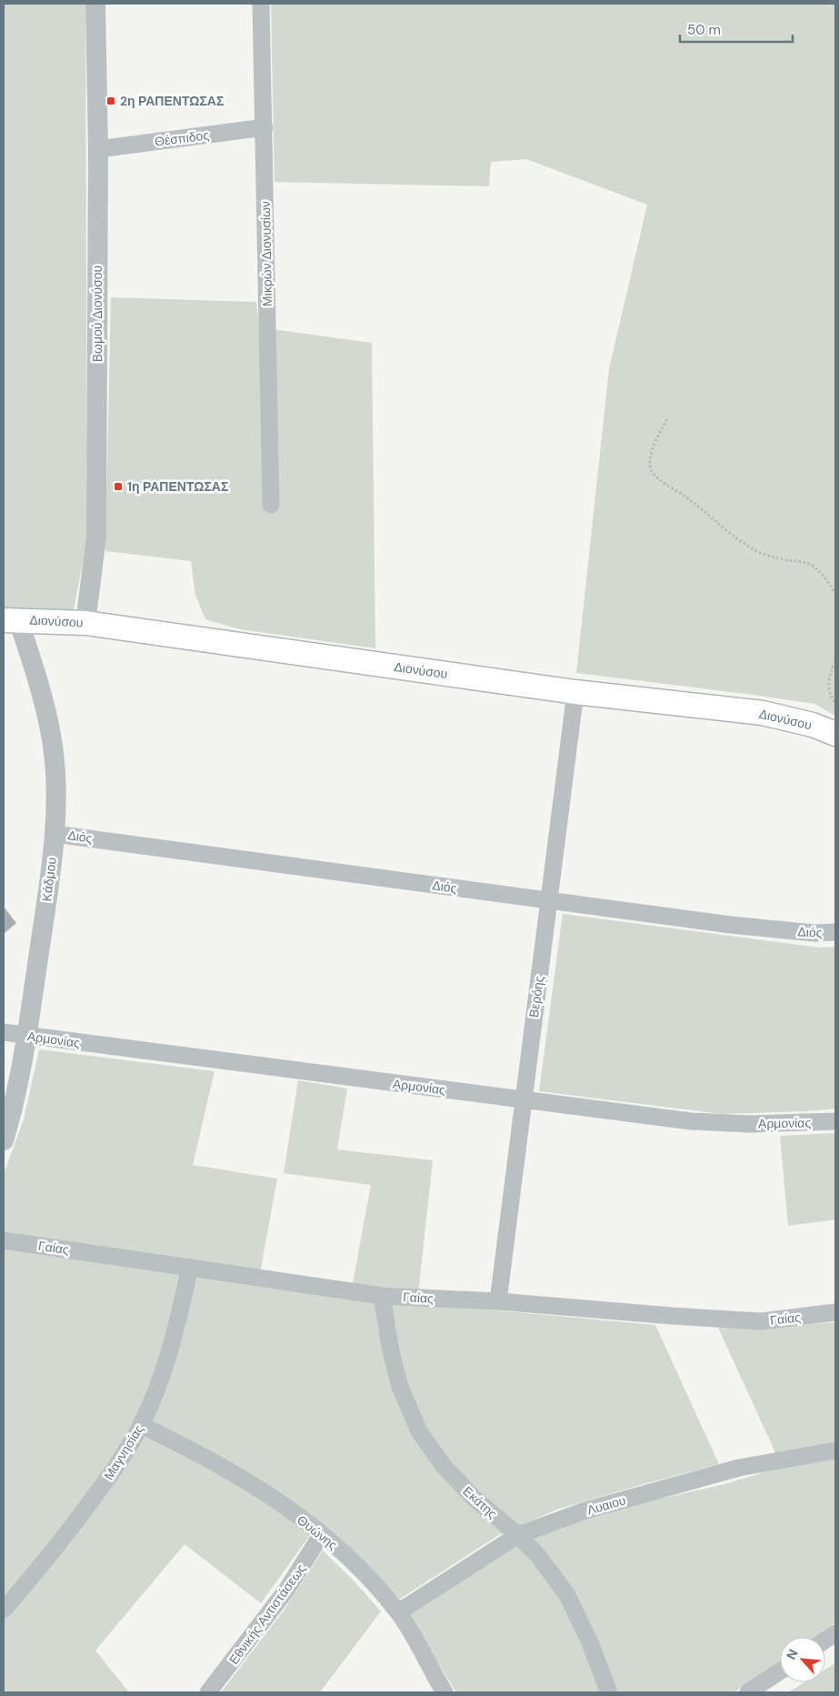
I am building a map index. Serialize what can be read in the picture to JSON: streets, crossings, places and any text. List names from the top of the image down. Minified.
{"streets":{"main road":["Διονύσου"],"street":["Θέσπιδος","Μικρών Διονυσίων","Βωμού Διονύσου","Διός","Κάδμου","Βερόης","Αρμονίας","Γαίας","Μαγνησίας","Εκάτης","Λυαιου","Θυώνης","Εθνικής Αντιστάσεως"]},"crossings":[["Θέσπιδος","Μικρών Διονυσίων"],["Θέσπιδος","Βωμού Διονύσου"],["Βωμού Διονύσου","Διονύσου"],["Διονύσου","Κάδμου"],["Διονύσου","Βερόης"],["Διός","Κάδμου"],["Διός","Βερόης"],["Κάδμου","Αρμονίας"],["Βερόης","Αρμονίας"],["Βερόης","Γαίας"],["Γαίας","Μαγνησίας"],["Γαίας","Εκάτης"],["Μαγνησίας","Θυώνης"],["Εκάτης","Λυαιου"],["Λυαιου","Θυώνης"],["Θυώνης","Εθνικής Αντιστάσεως"]],"places":{"transit":["2η ΡΑΠΕΝΤΩΣΑΣ","1η ΡΑΠΕΝΤΩΣΑΣ"]},"scale_bar":"50 m","north":"top left"}
